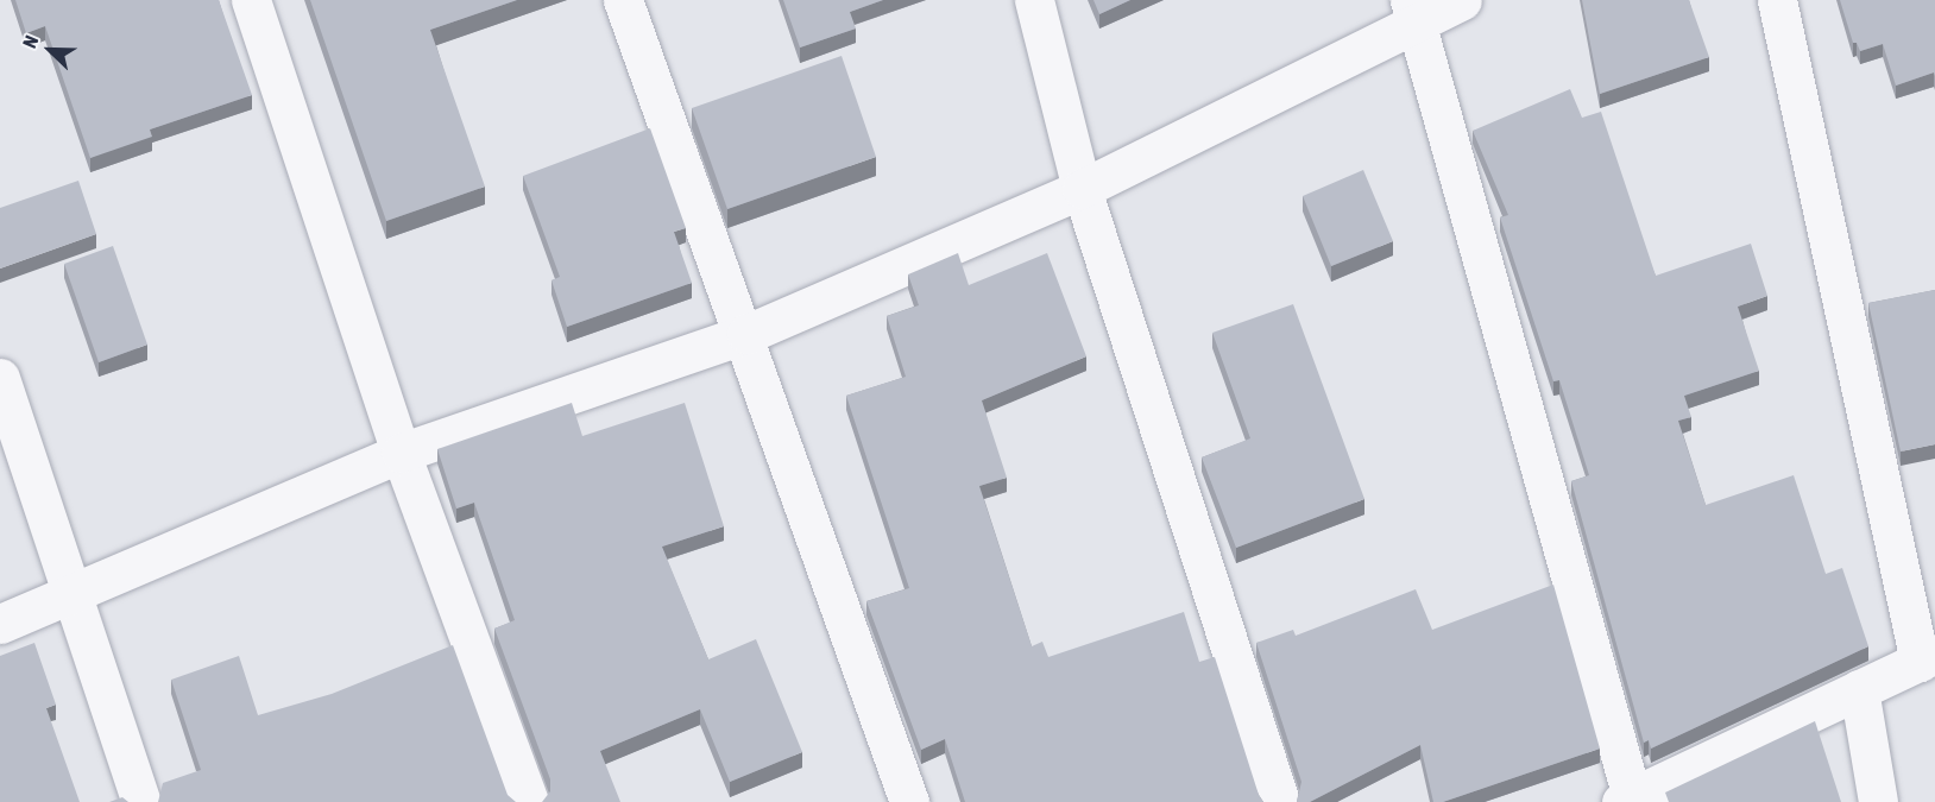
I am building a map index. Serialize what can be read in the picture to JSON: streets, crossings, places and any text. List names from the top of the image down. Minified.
{"north":"top left"}
